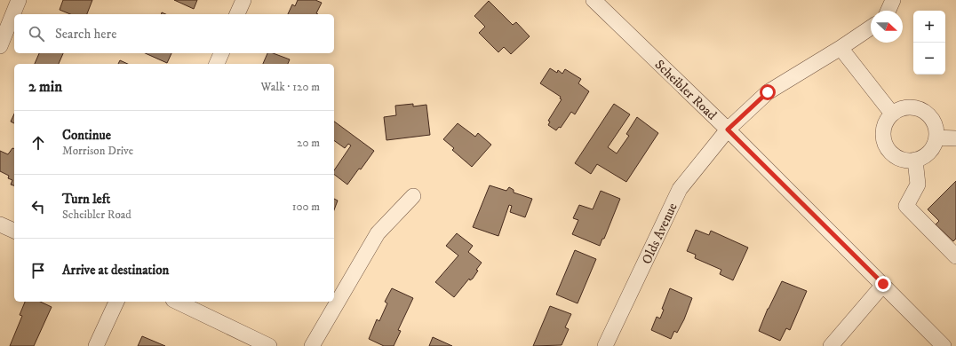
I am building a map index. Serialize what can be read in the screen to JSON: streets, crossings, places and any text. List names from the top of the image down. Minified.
{"streets":{"street":["Scheibler Road","Olds Avenue"]},"crossings":[["Scheibler Road","Olds Avenue"]],"north":"right","page":{"map_buttons":["+","−"],"search":"Search here","heading":["2 min","Walk · 120 m"],"list":[["Continue","Morrison Drive","20 m"],["Turn left","Scheibler Road","100 m"],"Arrive at destination"]}}
